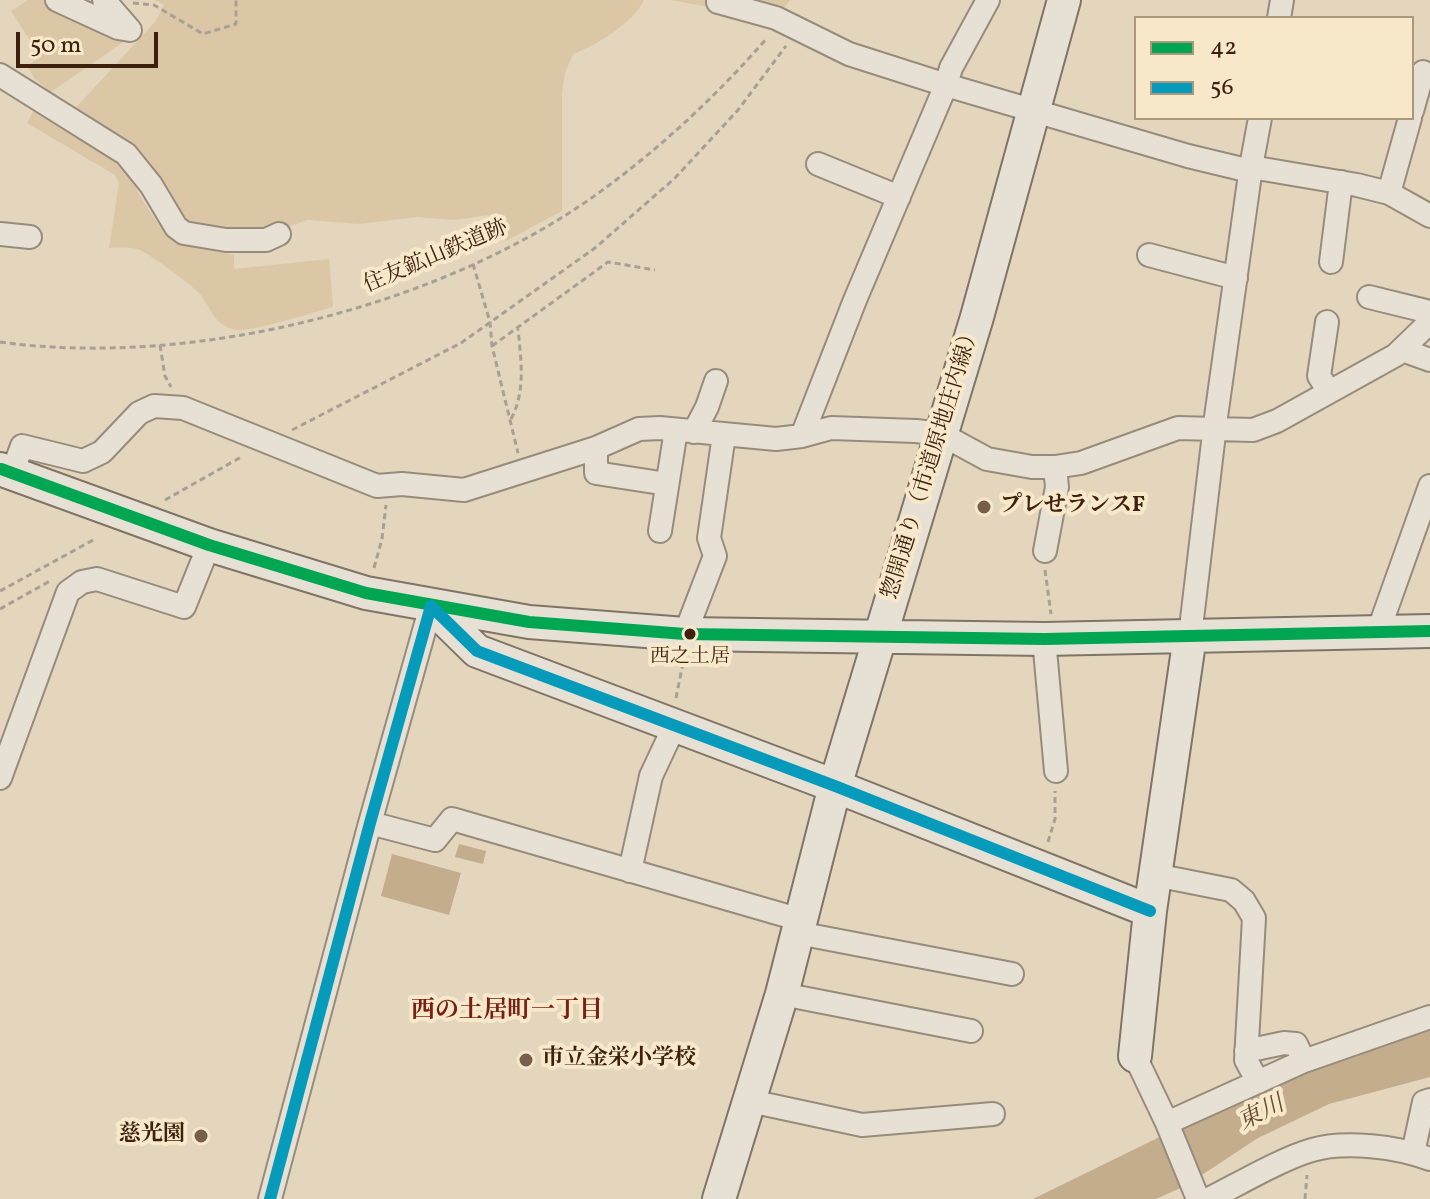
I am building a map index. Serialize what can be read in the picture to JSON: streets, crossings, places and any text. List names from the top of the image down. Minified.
{"streets":{"street":["惣開通り（市道原地庄内線）"],"path":["住友鉱山鉄道跡"]},"districts":["西の土居町一丁目"],"water":["東川"],"places":["プレせランスF","西之土居","市立金栄小学校","慈光園"],"lines":["transit line 42","transit line 56"],"legend":["42","56"],"scale_bar":"50 m"}
